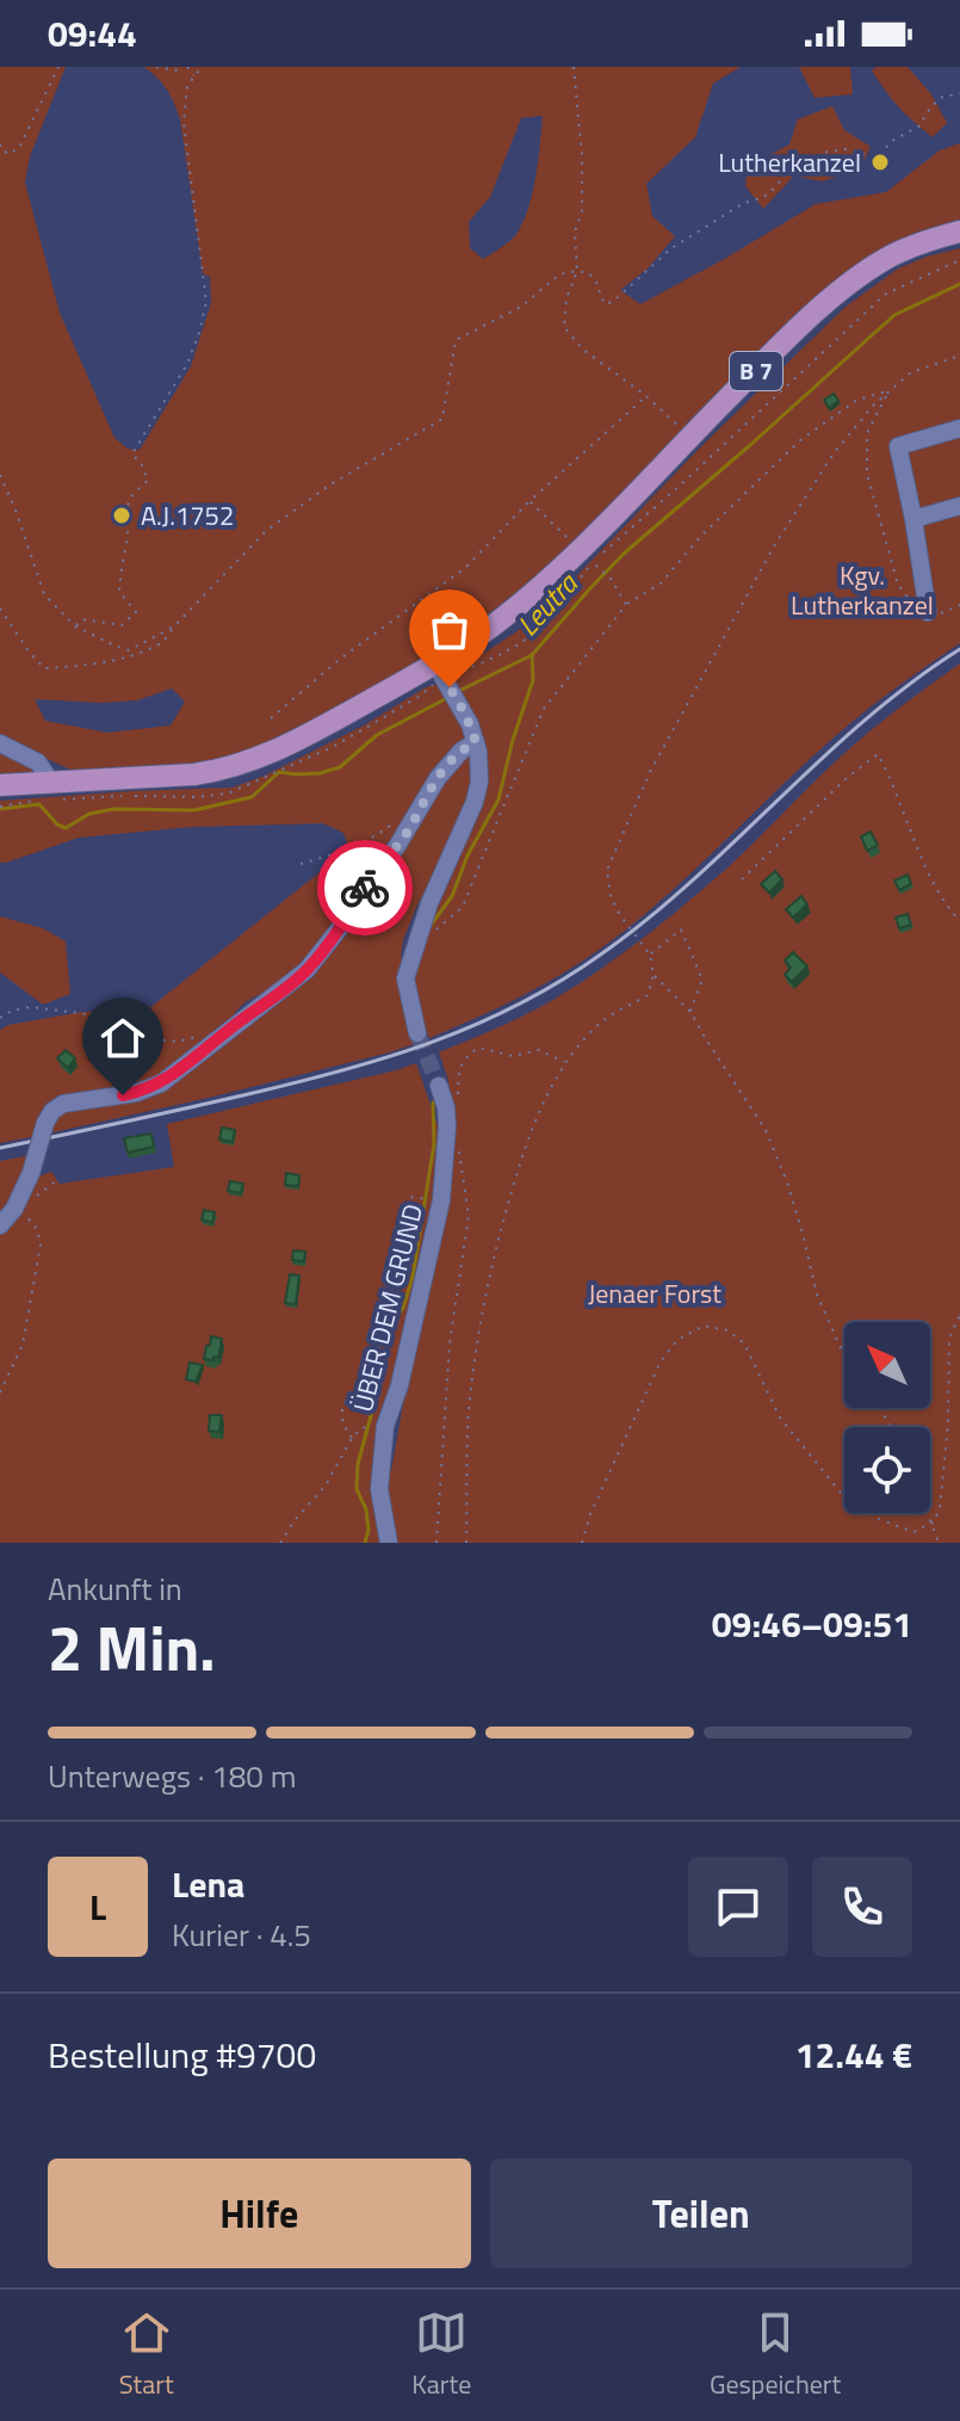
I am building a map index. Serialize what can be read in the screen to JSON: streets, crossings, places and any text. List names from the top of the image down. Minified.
{"streets":{"main road":["B 7"],"street":["ÜBER DEM GRUND"]},"water":["Leutra"],"parks":["Kgv. Lutherkanzel","Jenaer Forst"],"places":["Lutherkanzel","A.J.1752"],"north":"top left","page":{"status":"09:44","heading":["2 Min.","Ankunft in","09:46–09:51"],"panel":["Lena","Kurier · 4.5","Bestellung #9700","12.44 €"],"bar":"Unterwegs · 180 m","round":"L","buttons":["Hilfe","Teilen"],"tabs":["Start","Karte","Gespeichert"]}}
